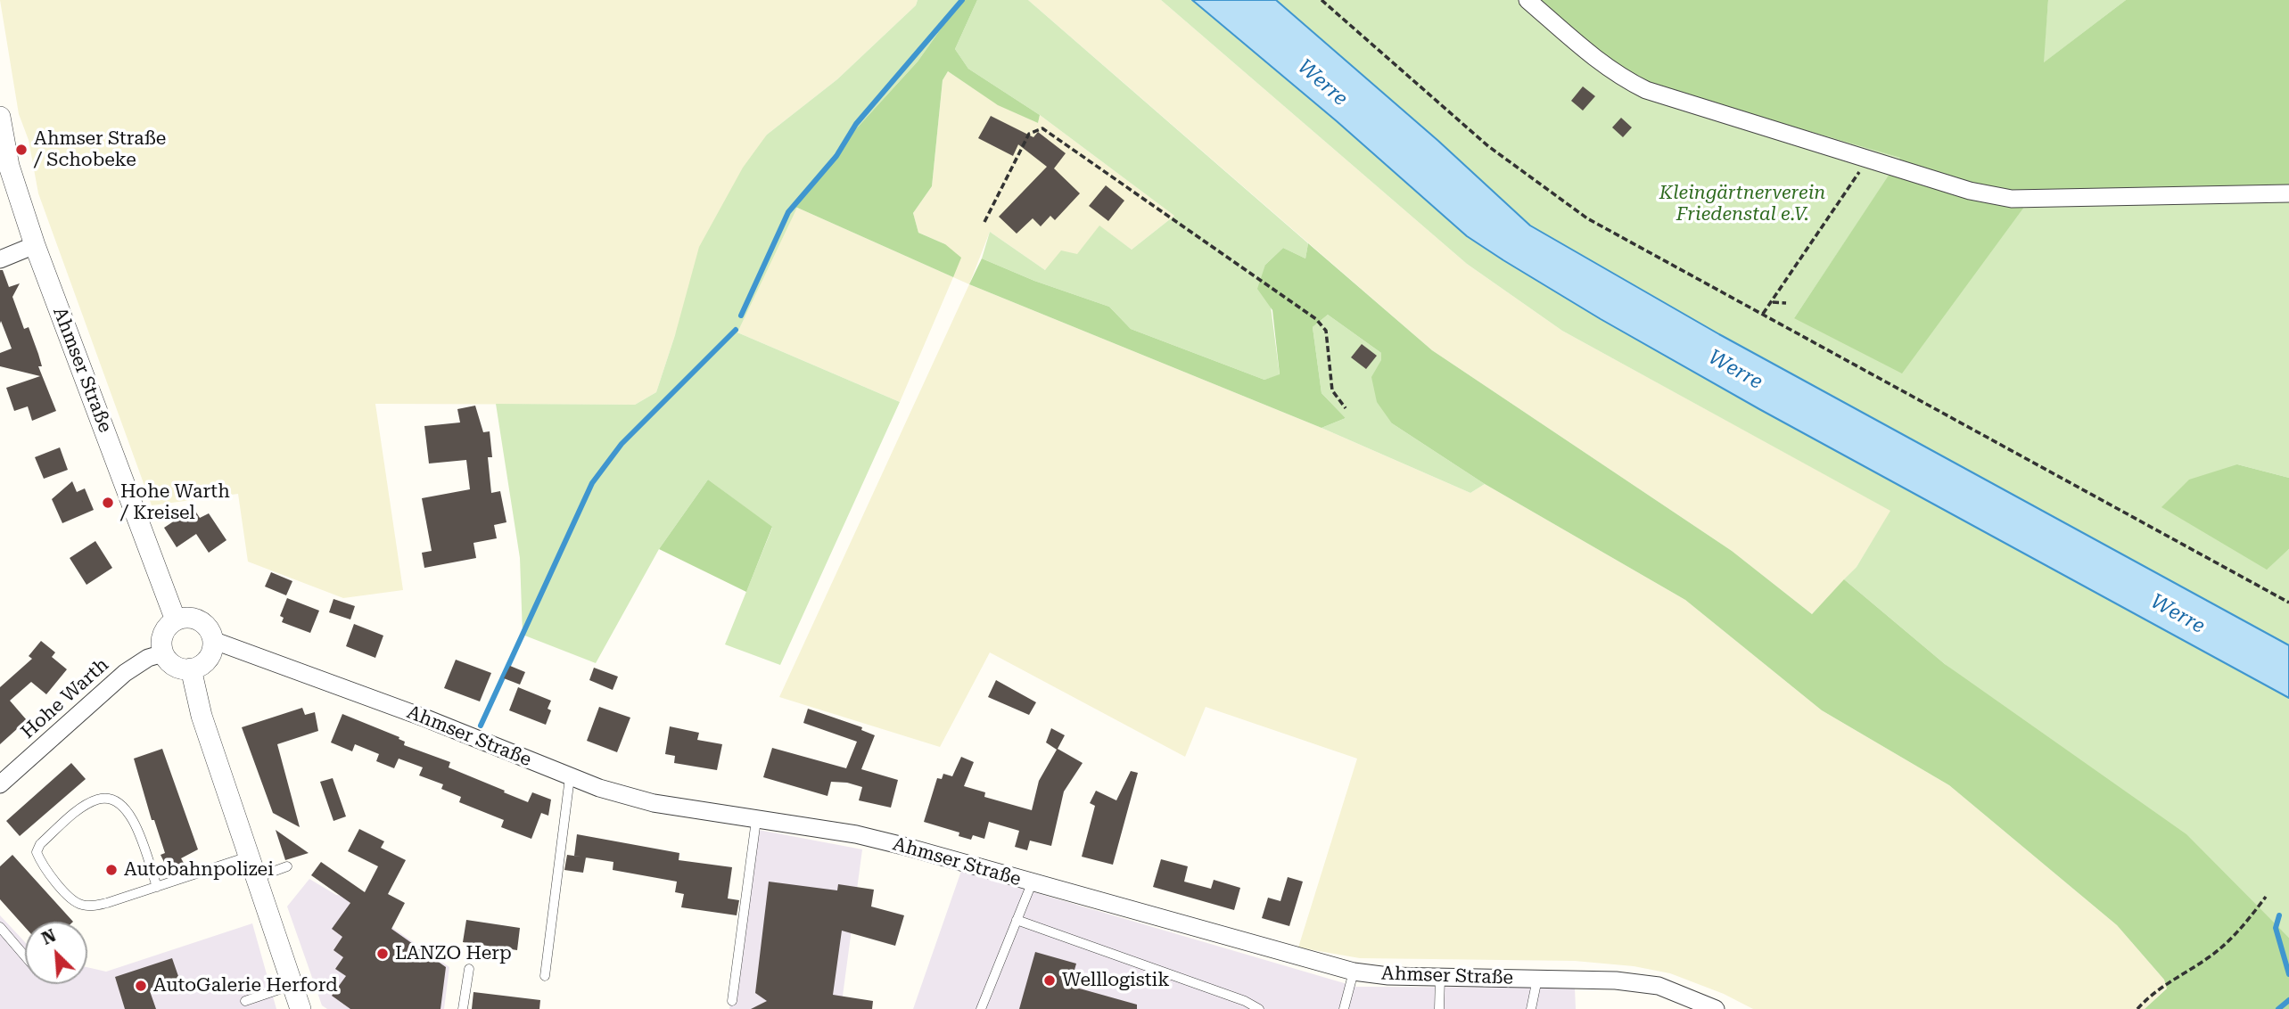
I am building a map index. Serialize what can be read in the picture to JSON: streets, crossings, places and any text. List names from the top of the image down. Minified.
{"streets":{"street":["Ahmser Straße","Hohe Warth"]},"crossings":[["Ahmser Straße","Hohe Warth"]],"water":["Werre"],"parks":["Kleingärtnerverein Friedenstal e.V."],"places":["Ahmser Straße / Schobeke","Hohe Warth / Kreisel","Autobahnpolizei","LANZO Herp","Welllogistik","AutoGalerie Herford"],"north":"top left"}
